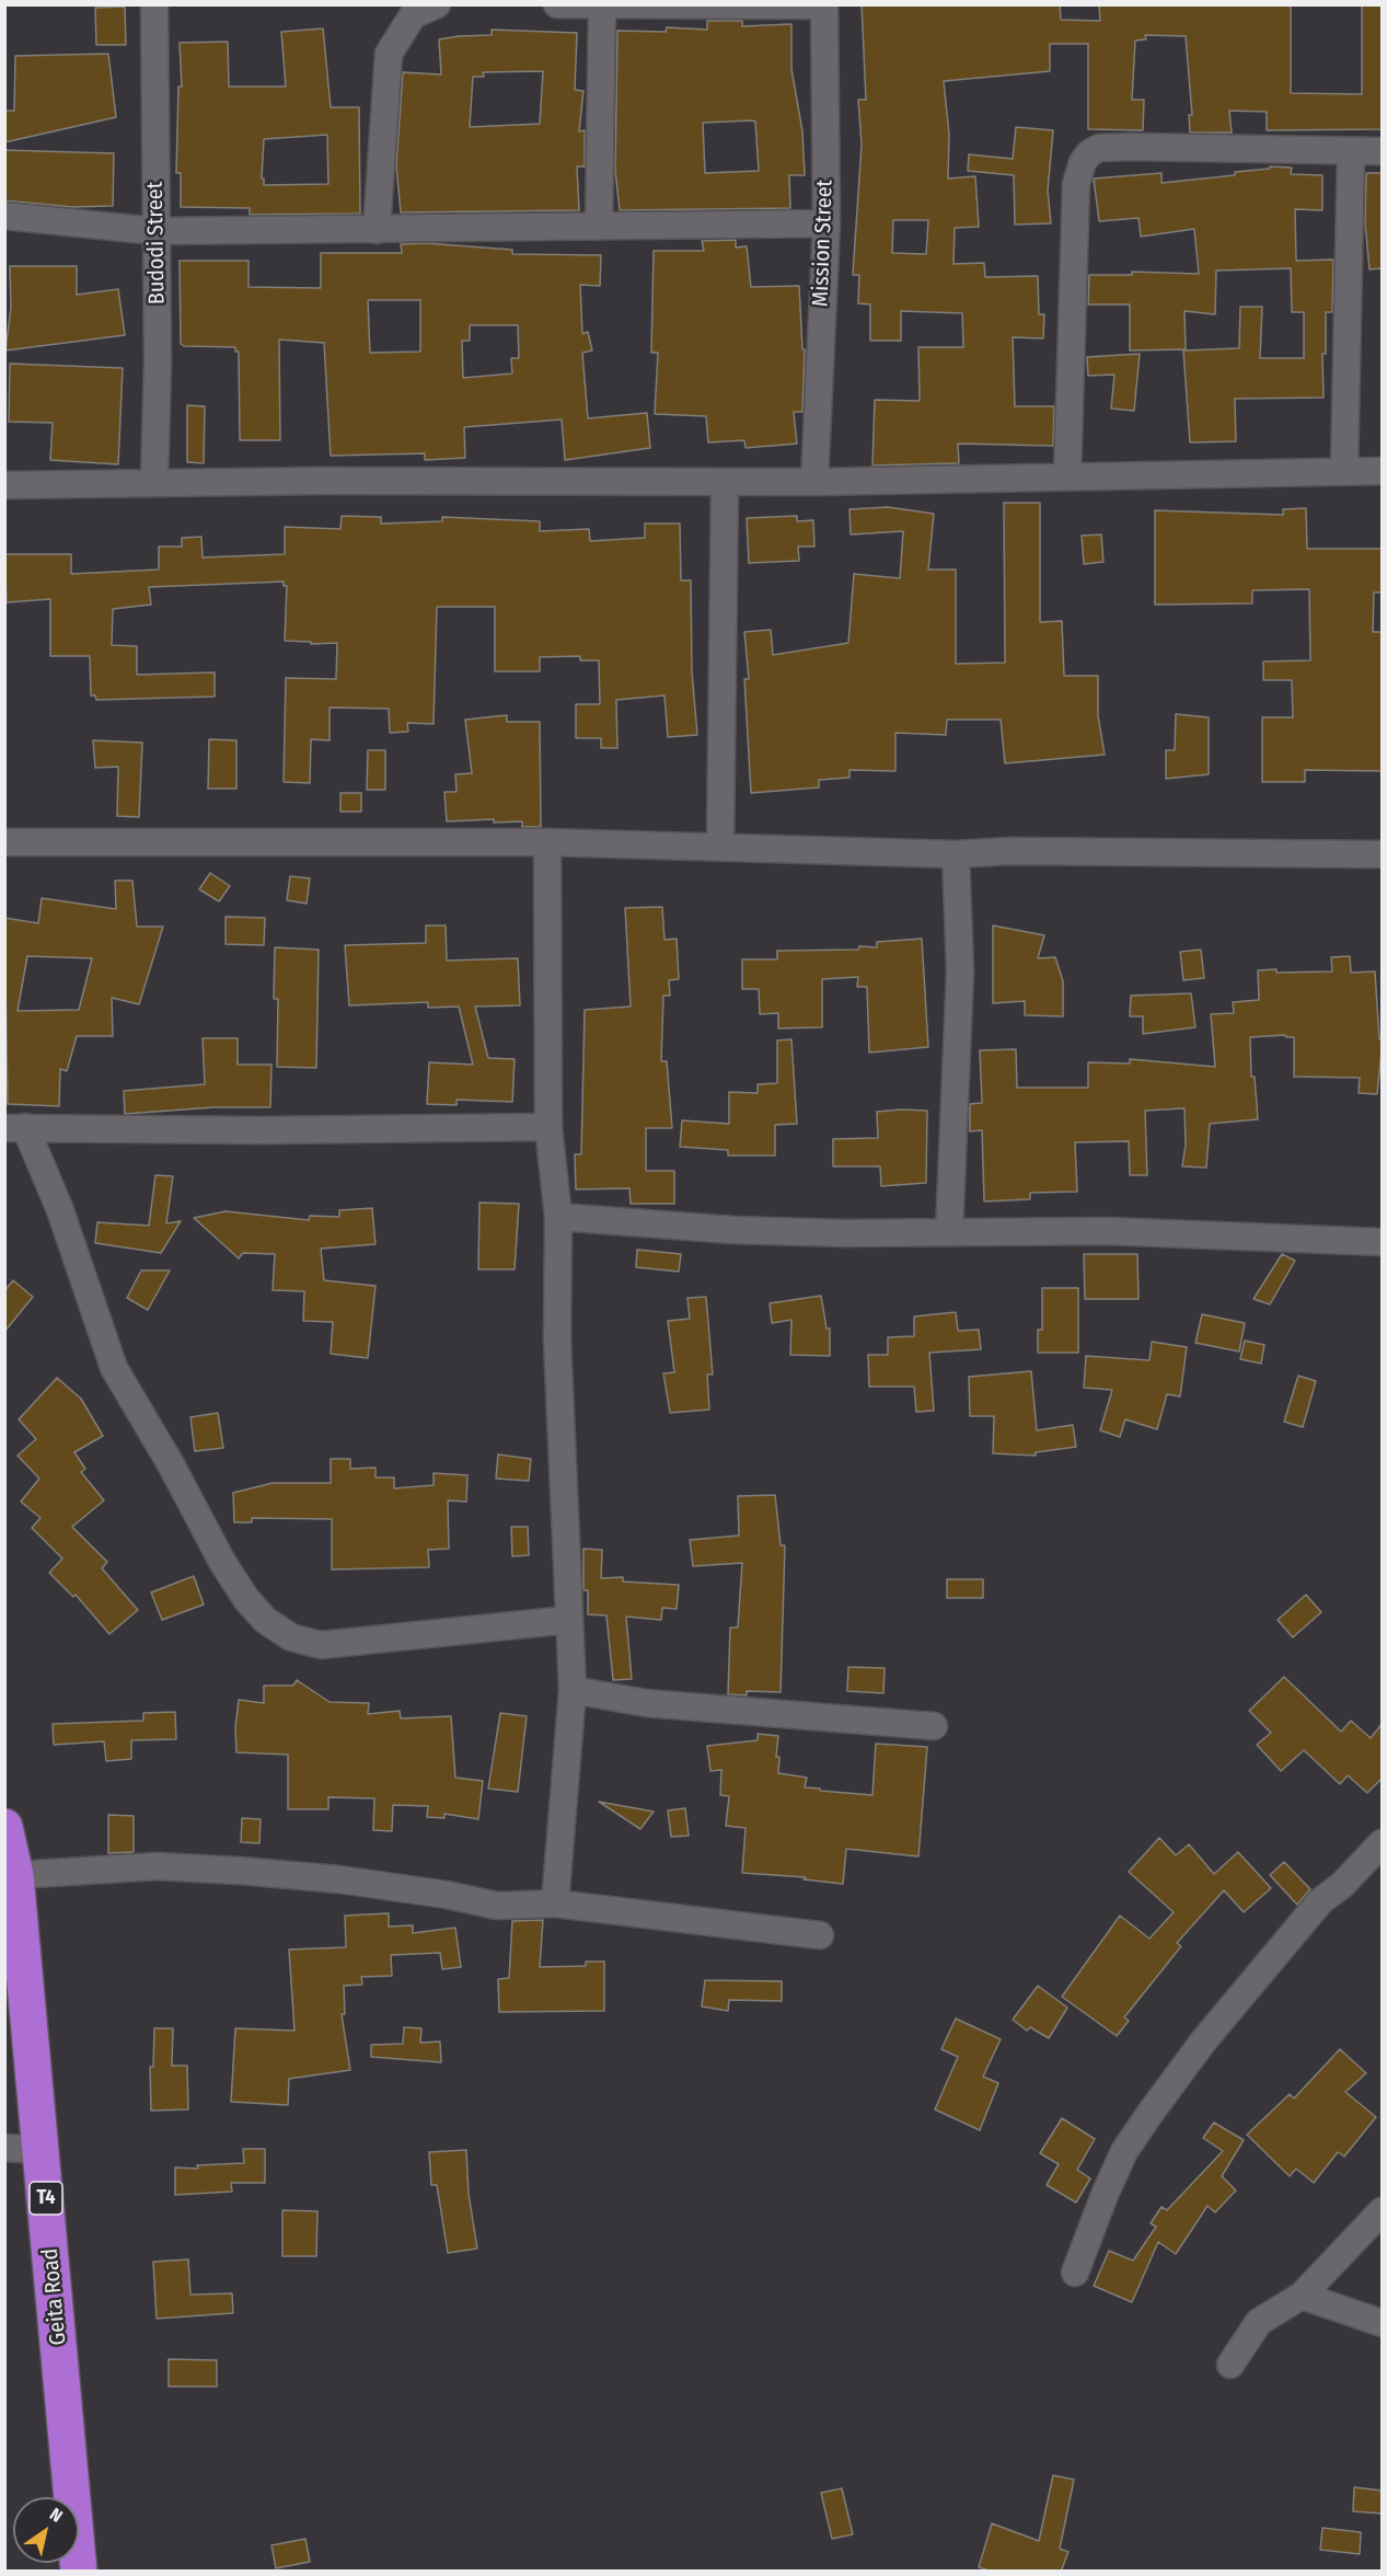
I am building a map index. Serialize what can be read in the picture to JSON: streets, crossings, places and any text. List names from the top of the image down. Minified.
{"streets":{"highway":["T4","Geita Road"],"street":["Budodi Street","Mission Street"]},"north":"top right"}
